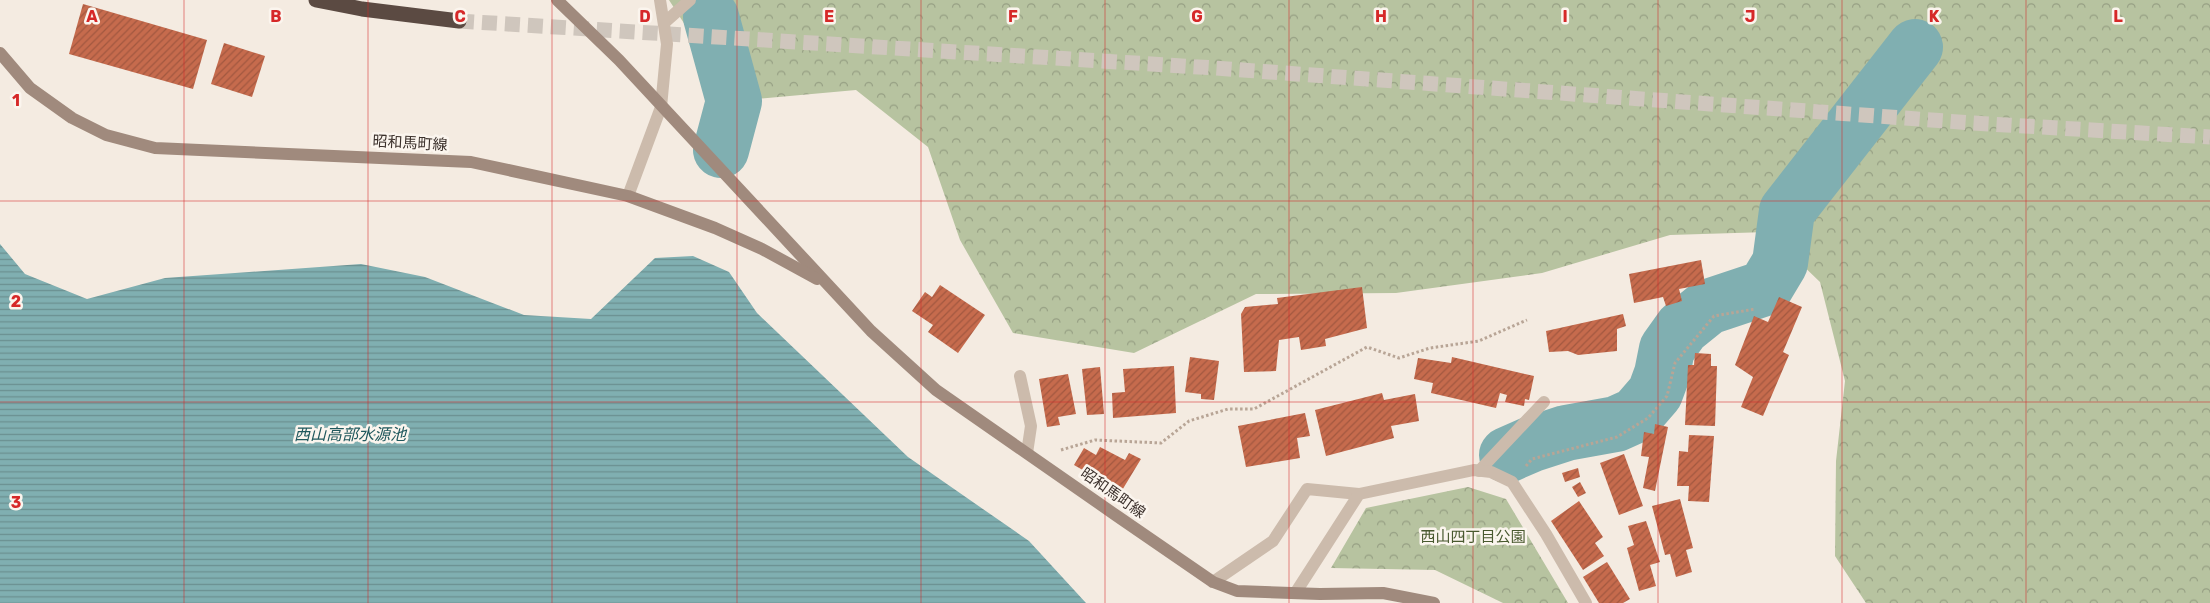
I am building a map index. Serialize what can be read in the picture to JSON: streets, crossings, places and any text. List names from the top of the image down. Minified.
{"streets":{"main road":["昭和馬町線"]},"water":["西山高部水源池"],"parks":["西山四丁目公園"],"grid":{"columns":["A","B","C","D","E","F","G","H","I","J","K","L"],"rows":["1","2","3"]}}
